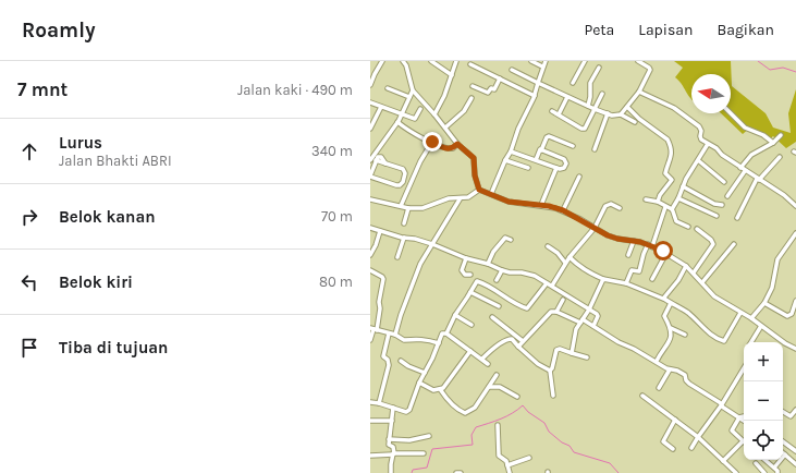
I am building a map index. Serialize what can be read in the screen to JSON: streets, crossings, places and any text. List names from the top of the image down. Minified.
{"north":"left","page":{"header":"Roamly","nav":["Peta","Lapisan","Bagikan"],"heading":["7 mnt","Jalan kaki · 490 m"],"list":[["Lurus","Jalan Bhakti ABRI","340 m"],["Belok kanan","70 m"],["Belok kiri","80 m"],"Tiba di tujuan"],"map_buttons":["+","−"]}}
